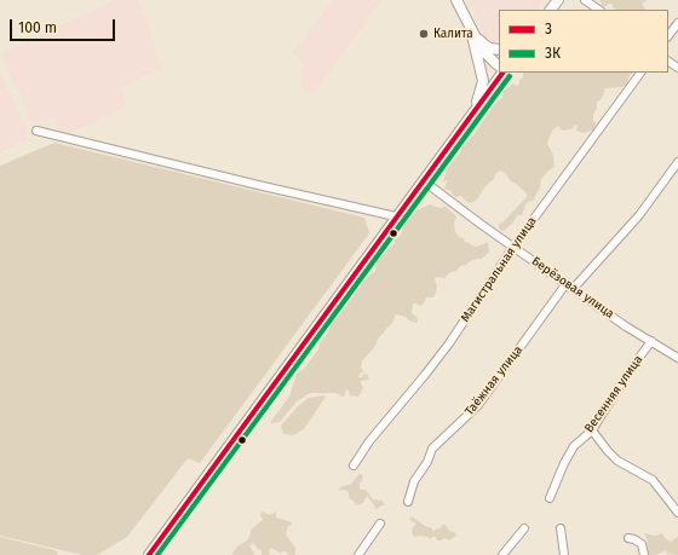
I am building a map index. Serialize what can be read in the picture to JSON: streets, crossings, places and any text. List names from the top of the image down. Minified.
{"streets":{"street":["Магистральная улица","Берёзовая улица","Таёжная улица","Весенняя улица"]},"crossings":[["Магистральная улица","Берёзовая улица"],["Берёзовая улица","Таёжная улица"],["Берёзовая улица","Весенняя улица"]],"places":["Калита"],"lines":["transit line 3","transit line 3К"],"legend":["3","3К"],"scale_bar":"100 m"}
